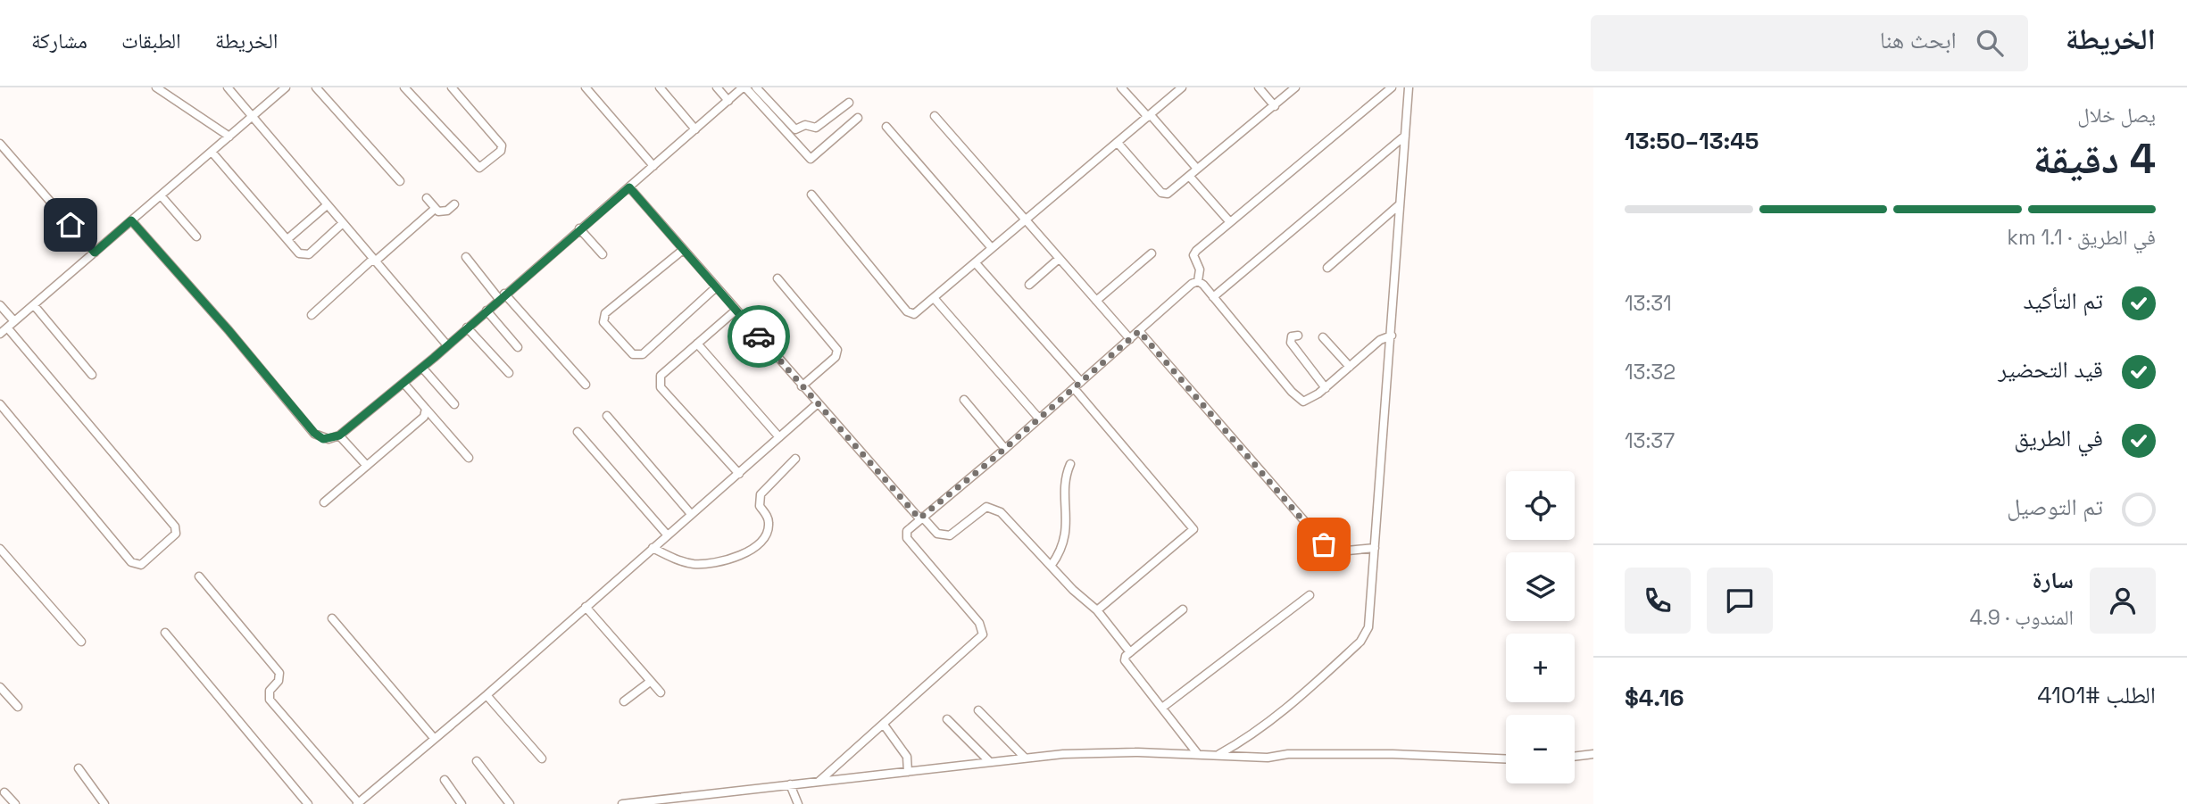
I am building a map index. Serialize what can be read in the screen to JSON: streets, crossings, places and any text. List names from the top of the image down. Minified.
{"page":{"header":"الخريطة","search":"ابحث هنا","nav":["الخريطة","الطبقات","مشاركة"],"heading":["4 دقيقة","يصل خلال","13:45–13:50"],"panel":["سارة","المندوب · 4.9","الطلب #4101","$4.16"],"bar":"في الطريق · 1.1 km","list":[["تم التأكيد","13:31"],["قيد التحضير","13:32"],["في الطريق","13:37"],"تم التوصيل"],"map_buttons":["+","−"]}}
